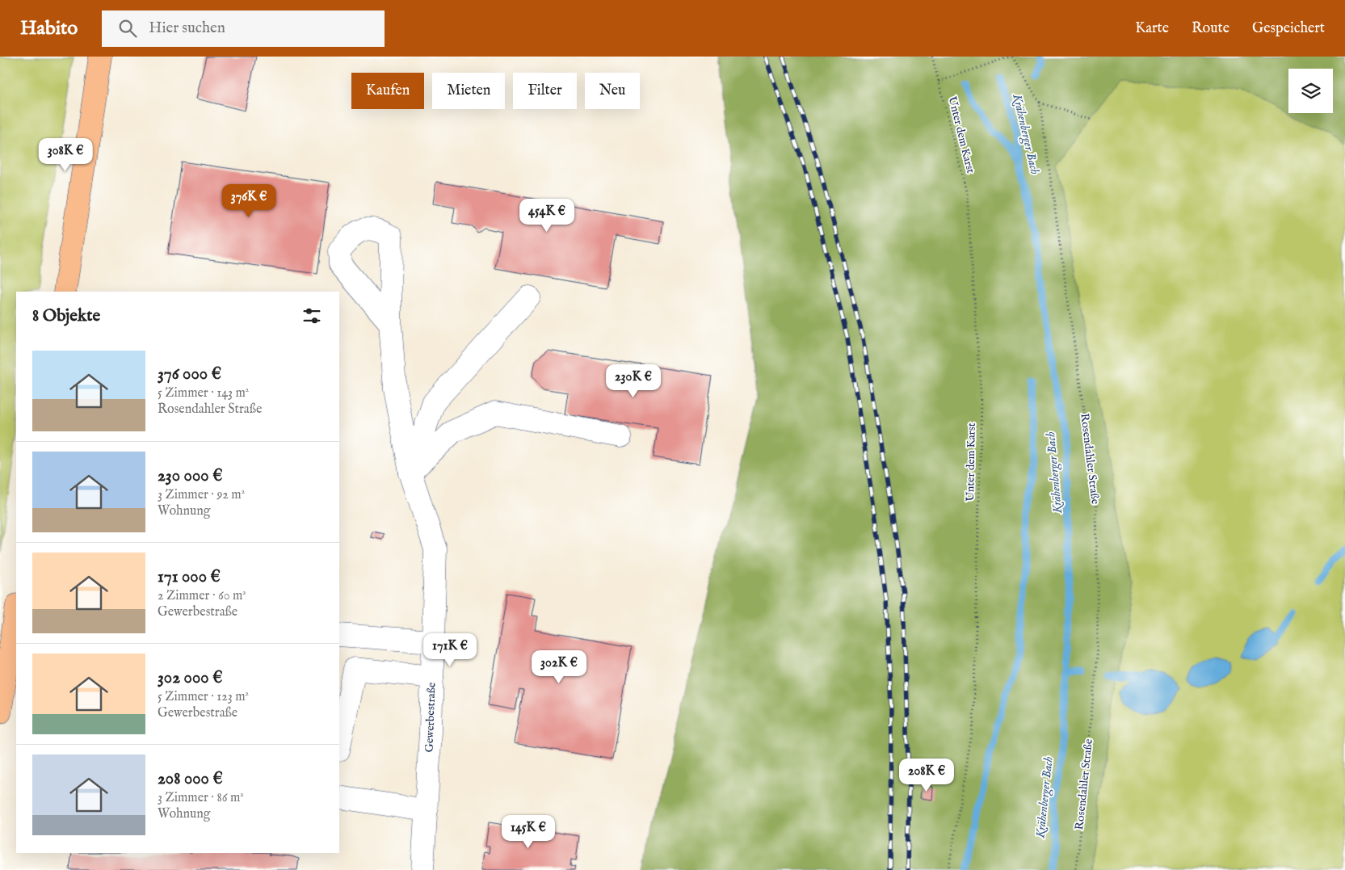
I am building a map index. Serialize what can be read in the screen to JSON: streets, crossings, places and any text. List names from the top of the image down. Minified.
{"streets":{"street":["Gewerbestraße"],"path":["Unter dem Karst","Rosendahler Straße"]},"water":["Krähenberger Bach"],"page":{"header":"Habito","search":"Hier suchen","nav":["Karte","Route","Gespeichert"],"chip":["Kaufen","Mieten","Filter","Neu"],"price":["308K €","376K €","454K €","230K €","171K €","302K €","208K €","145K €"],"heading":"8 Objekte","list":[{"name":"376 000 €","note":"5 Zimmer · 143 m² · Rosendahler Straße"},{"name":"230 000 €","note":"3 Zimmer · 92 m² · Wohnung"},{"name":"171 000 €","note":"2 Zimmer · 60 m² · Gewerbestraße"},{"name":"302 000 €","note":"5 Zimmer · 123 m² · Gewerbestraße"},{"name":"208 000 €","note":"3 Zimmer · 86 m² · Wohnung"}]}}
